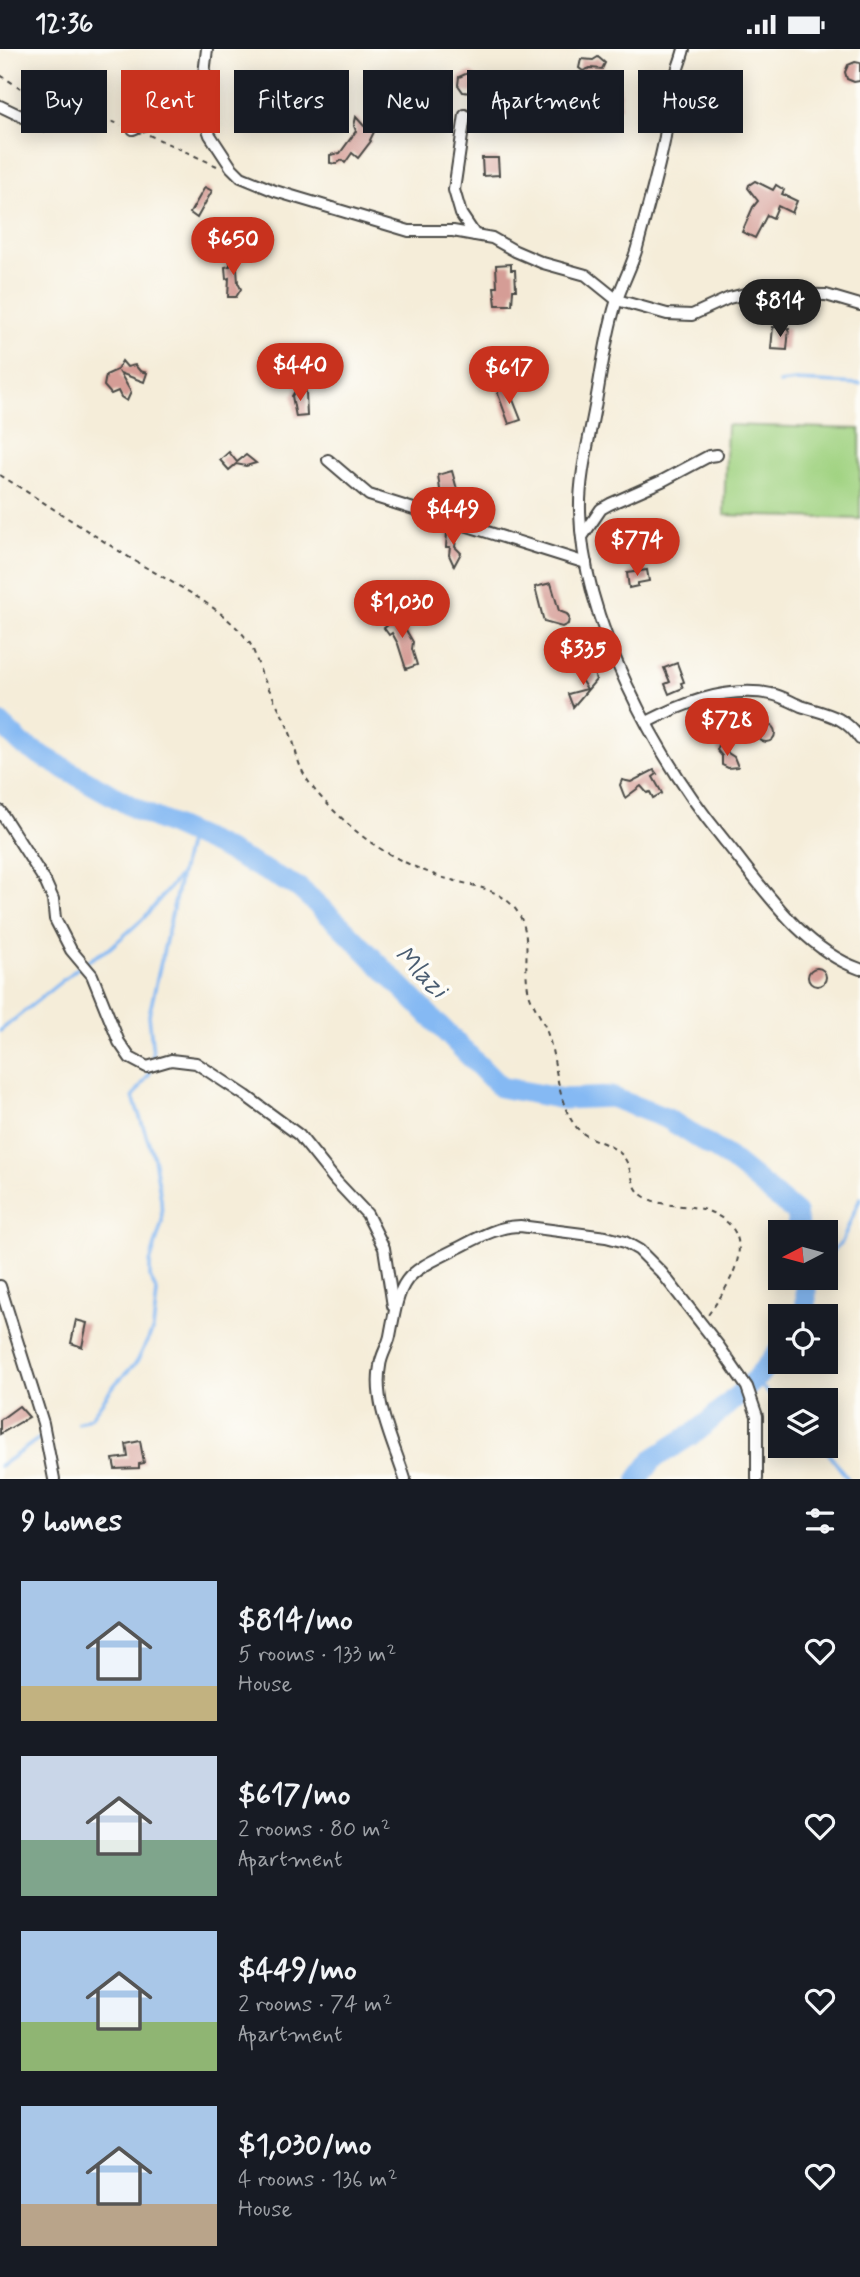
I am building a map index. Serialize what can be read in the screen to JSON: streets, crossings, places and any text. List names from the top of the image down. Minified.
{"water":["Mlazi"],"north":"left","page":{"status":"12:36","chip":["Buy","Rent","Filters","New","Apartment","House"],"price":["$650","$814","$440","$617","$449","$774","$1,030","$335","$728"],"heading":"9 homes","list":[{"name":"$814/mo","note":"5 rooms · 133 m² · House"},{"name":"$617/mo","note":"2 rooms · 80 m² · Apartment"},{"name":"$449/mo","note":"2 rooms · 74 m² · Apartment"},{"name":"$1,030/mo","note":"4 rooms · 136 m² · House"}]}}
